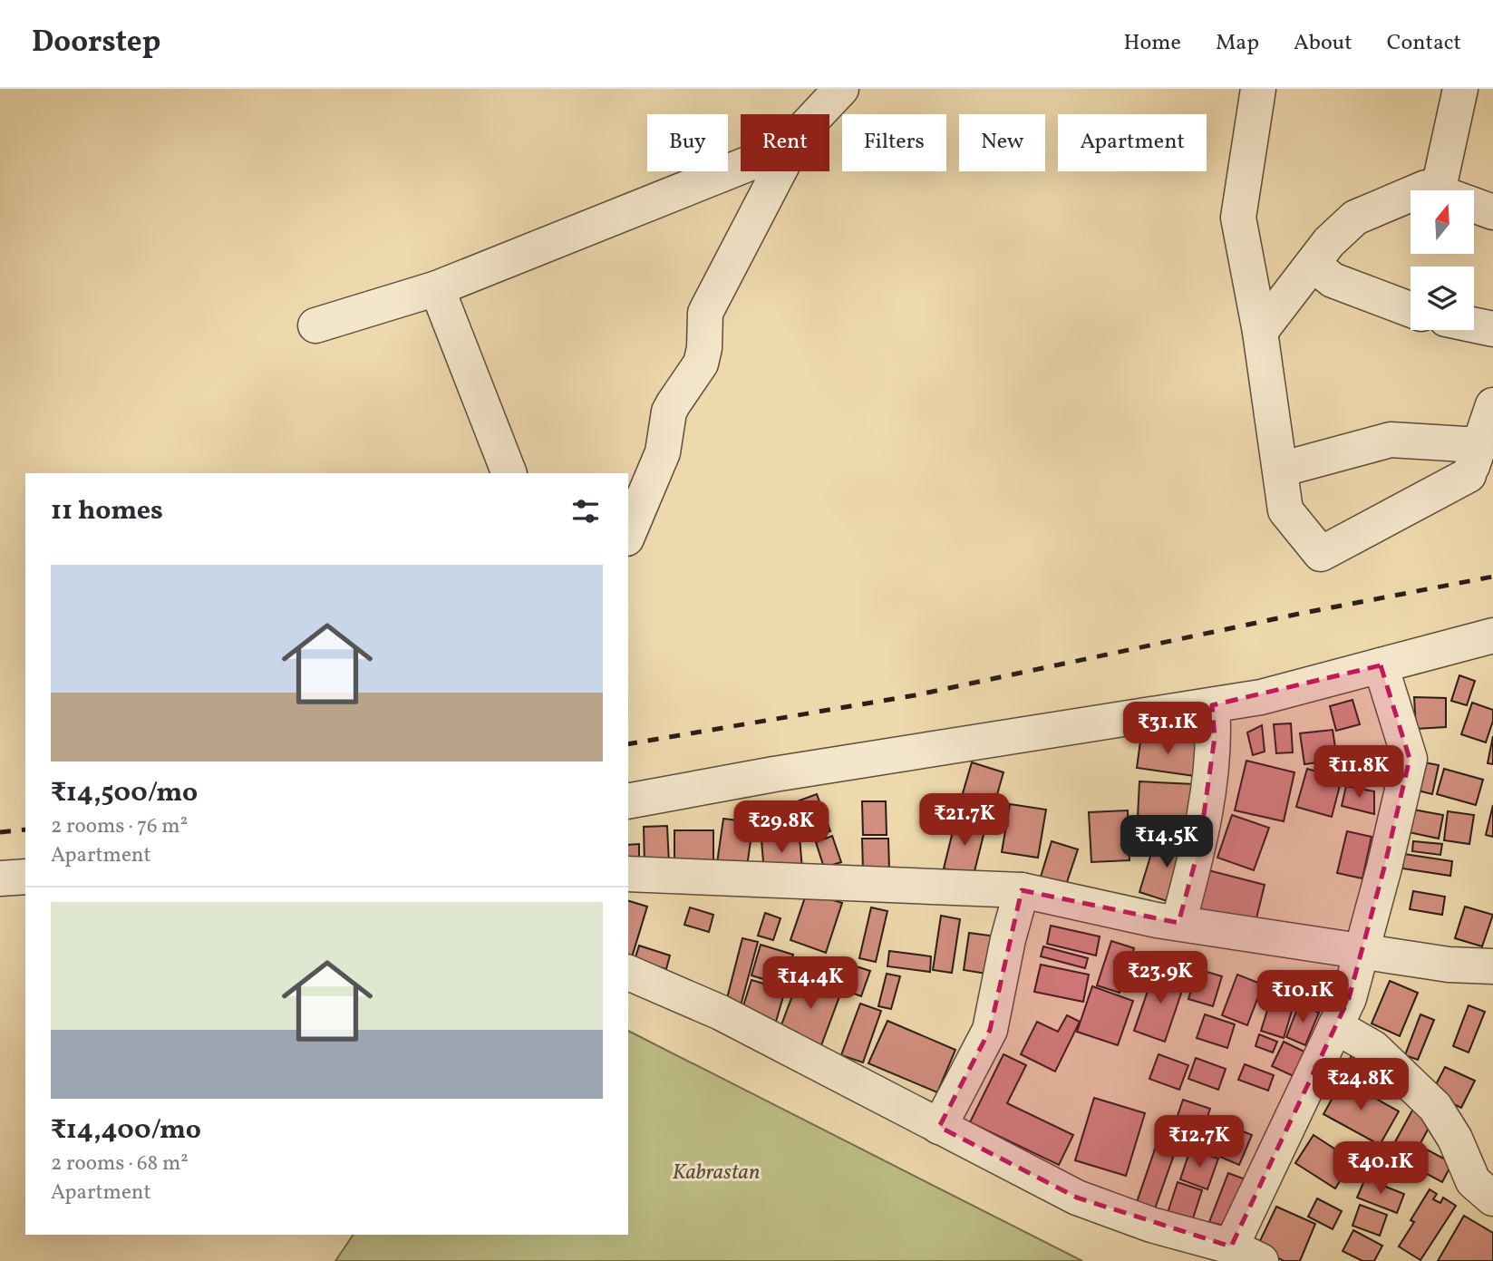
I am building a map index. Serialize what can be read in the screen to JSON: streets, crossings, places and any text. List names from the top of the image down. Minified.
{"parks":["Kabrastan"],"north":"top","page":{"header":"Doorstep","nav":["Home","Map","About","Contact"],"chip":["Buy","Rent","Filters","New","Apartment"],"heading":"11 homes","list":[{"name":"₹14,500/mo","note":"2 rooms · 76 m² · Apartment"},{"name":"₹14,400/mo","note":"2 rooms · 68 m² · Apartment"}],"price":["₹31.1K","₹11.8K","₹21.7K","₹29.8K","₹14.5K","₹23.9K","₹14.4K","₹10.1K","₹24.8K","₹12.7K","₹40.1K"]}}
